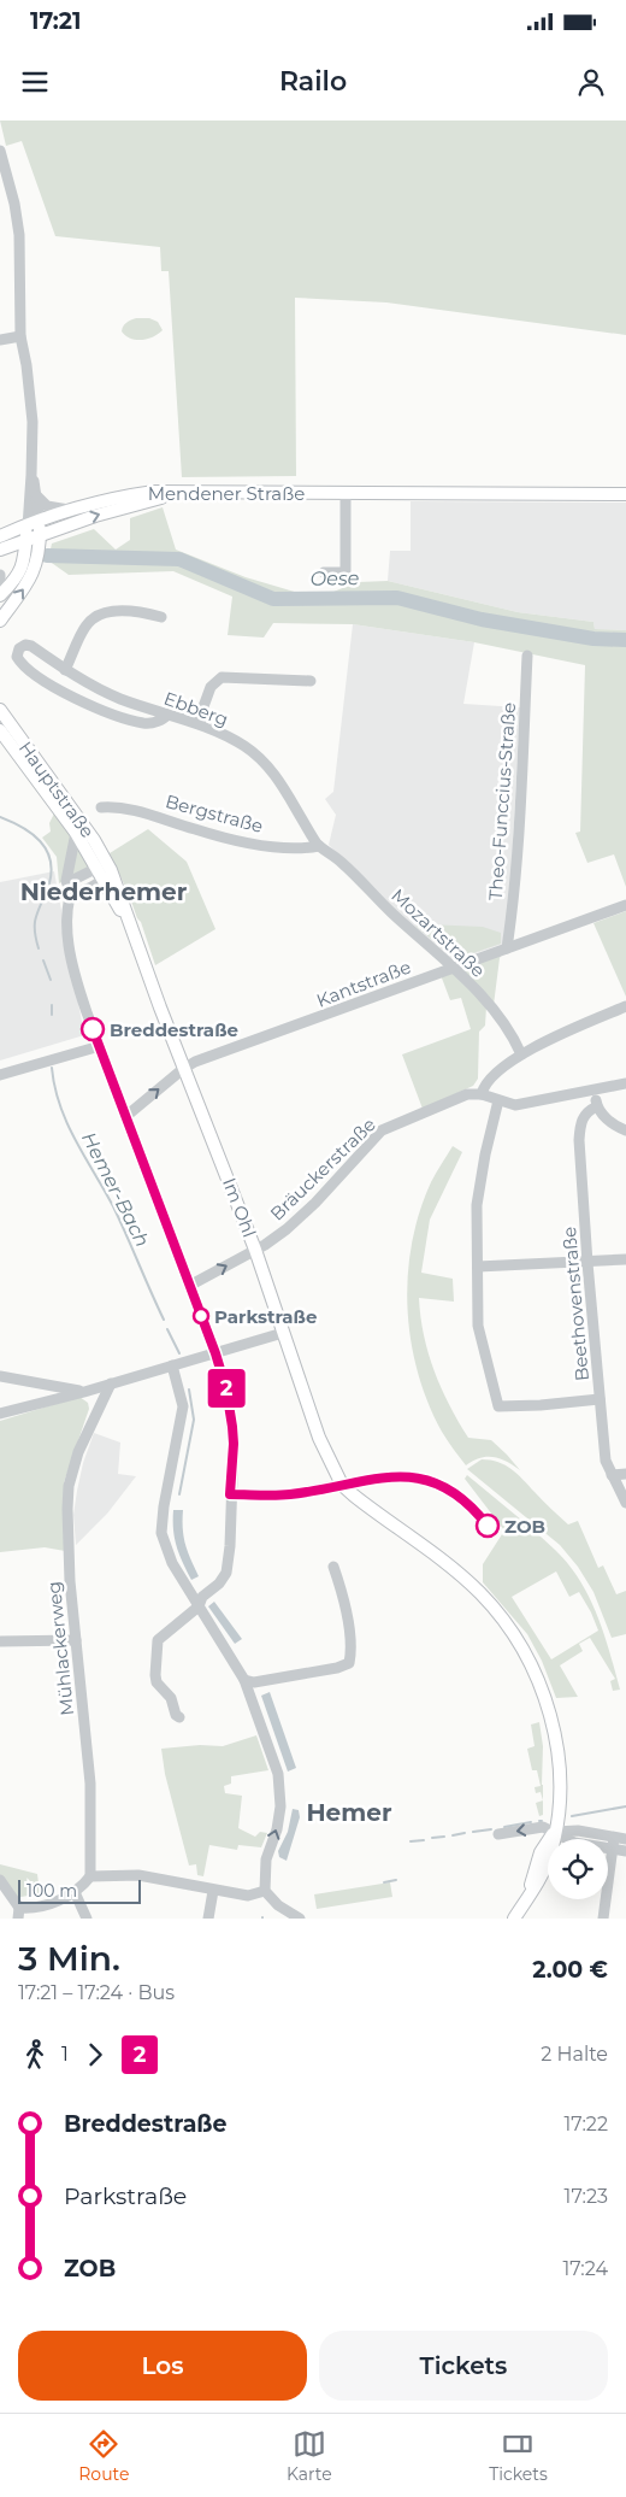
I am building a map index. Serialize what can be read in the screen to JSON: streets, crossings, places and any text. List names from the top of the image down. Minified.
{"streets":{"main road":["Mendener Straße","Hauptstraße","Im Ohl"],"street":["Ebberg","Theo-Funccius-Straße","Bergstraße","Mozartstraße","Kantstraße","Bräuckerstraße","Beethovenstraße","Mühlackerweg"]},"crossings":[["Ebberg","Bergstraße"],["Ebberg","Mozartstraße"],["Hauptstraße","Kantstraße"],["Hauptstraße","Bräuckerstraße"],["Hauptstraße","Im Ohl"],["Theo-Funccius-Straße","Kantstraße"],["Bergstraße","Mozartstraße"],["Mozartstraße","Kantstraße"],["Kantstraße","Im Ohl"],["Bräuckerstraße","Im Ohl"]],"districts":["Niederhemer","Hemer"],"water":["Oese","Hemer-Bach"],"places":["Breddestraße","Parkstraße","ZOB"],"lines":["bus line 2"],"scale_bar":"100 m","page":{"status":"17:21","header":"Railo","on_map":"2","scale":"100 m","heading":["3 Min.","17:21 – 17:24 · Bus","2.00 €"],"legs":["1","2","2 Halte"],"list":[{"name":"Breddestraße","value":"17:22"},{"name":"Parkstraße","value":"17:23"},{"name":"ZOB","value":"17:24"}],"buttons":["Los","Tickets"],"tabs":["Route","Karte","Tickets"]}}
